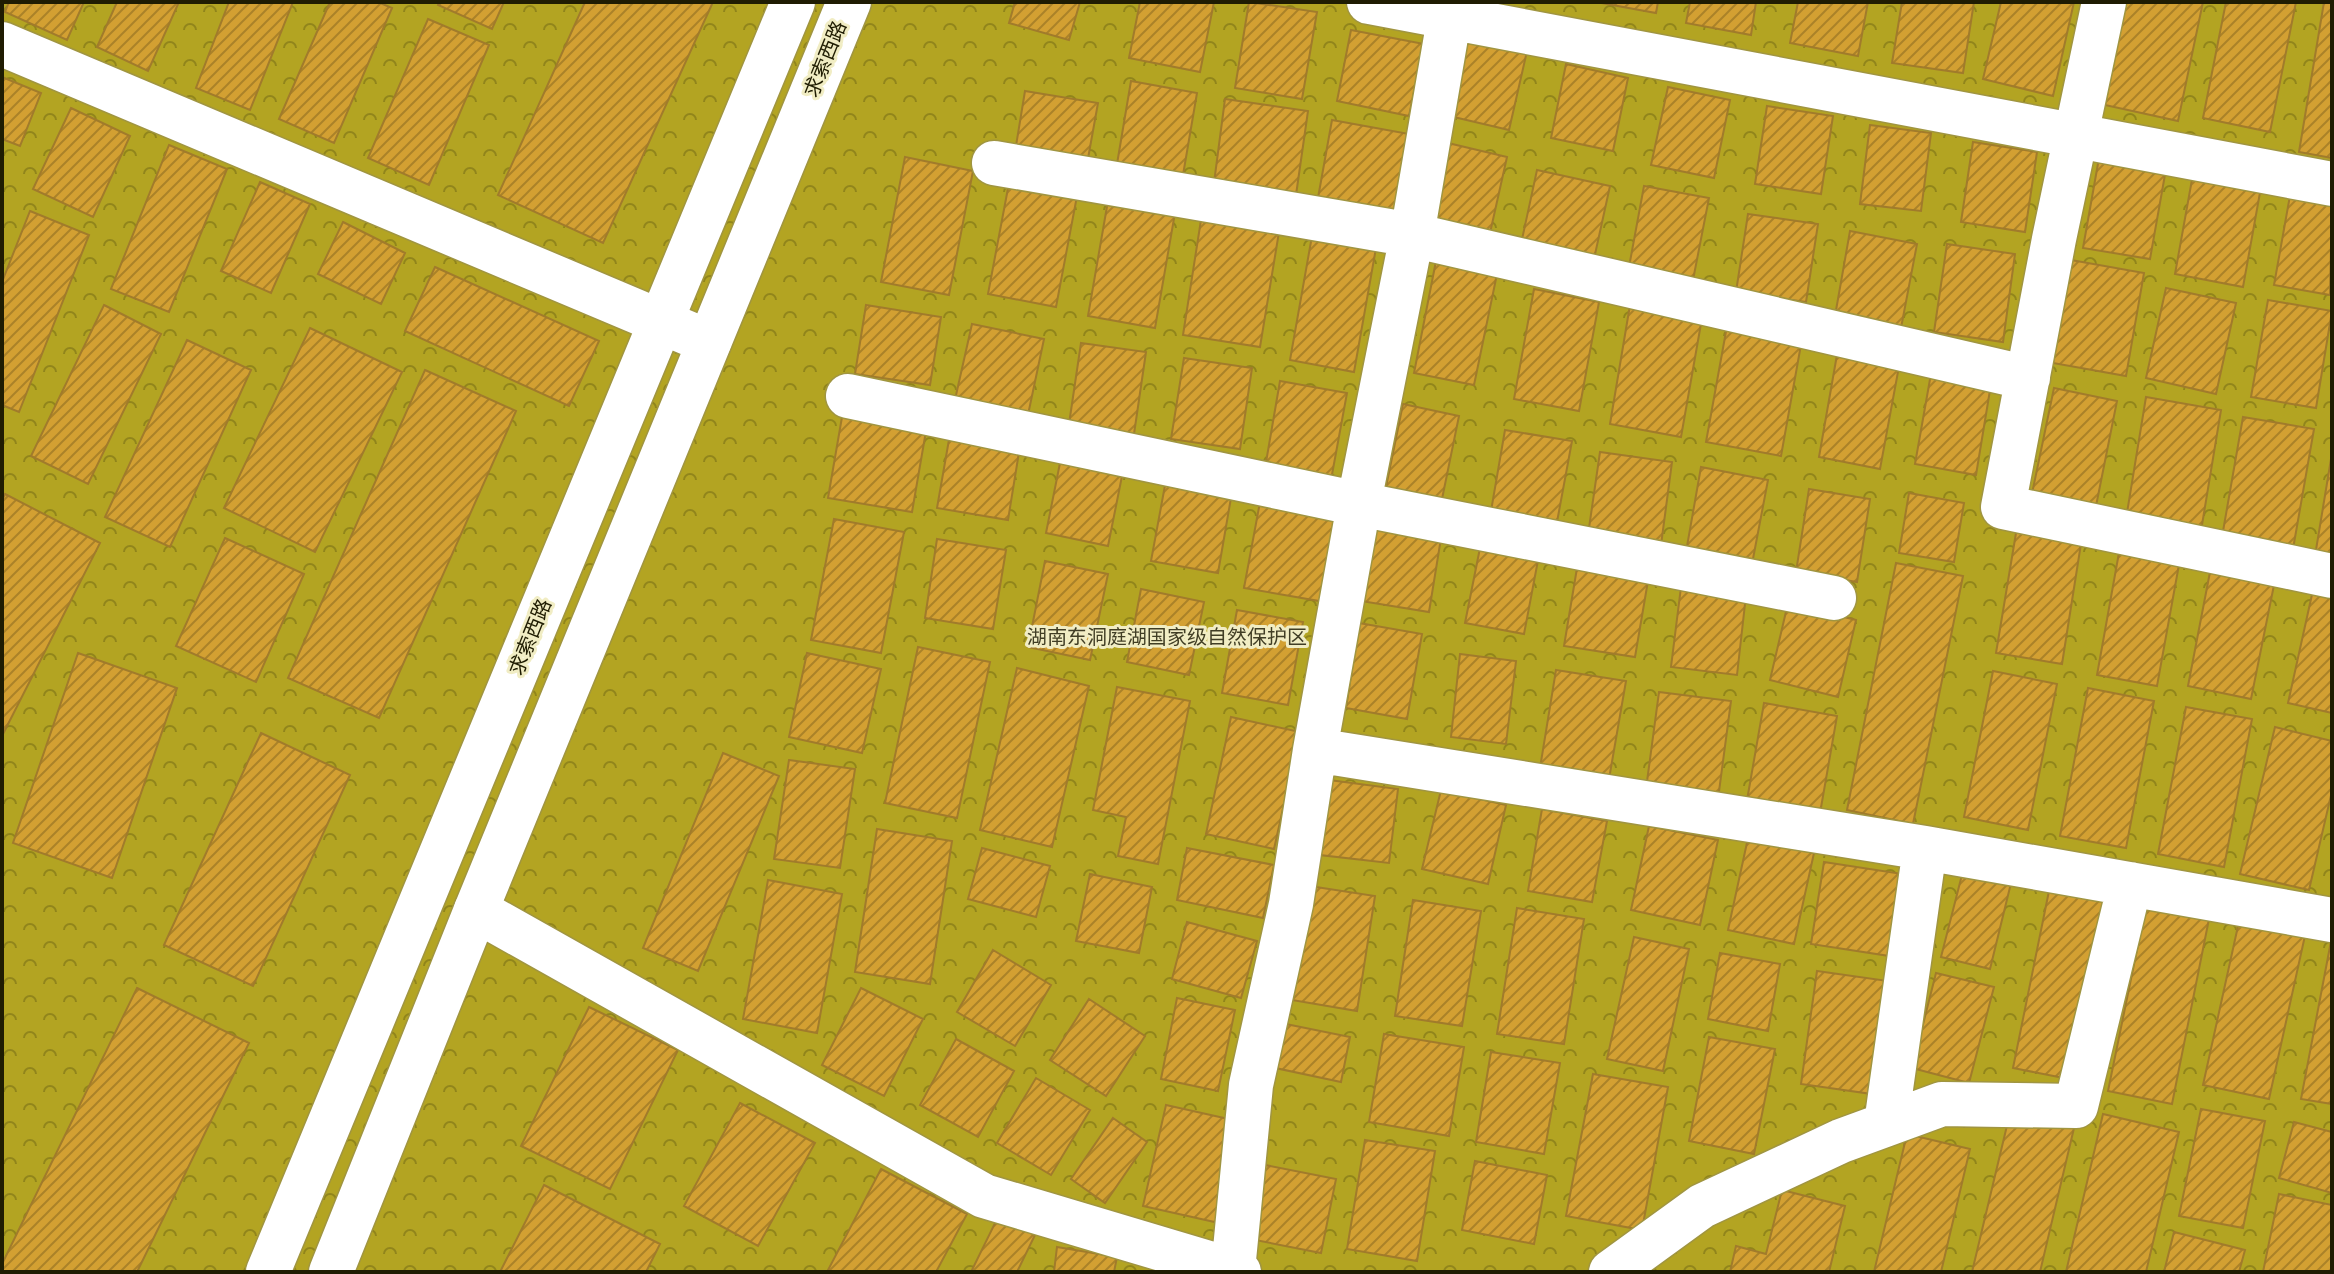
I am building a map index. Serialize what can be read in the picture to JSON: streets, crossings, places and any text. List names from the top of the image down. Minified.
{"streets":{"street":["求索西路"]},"parks":["湖南东洞庭湖国家级自然保护区"]}
